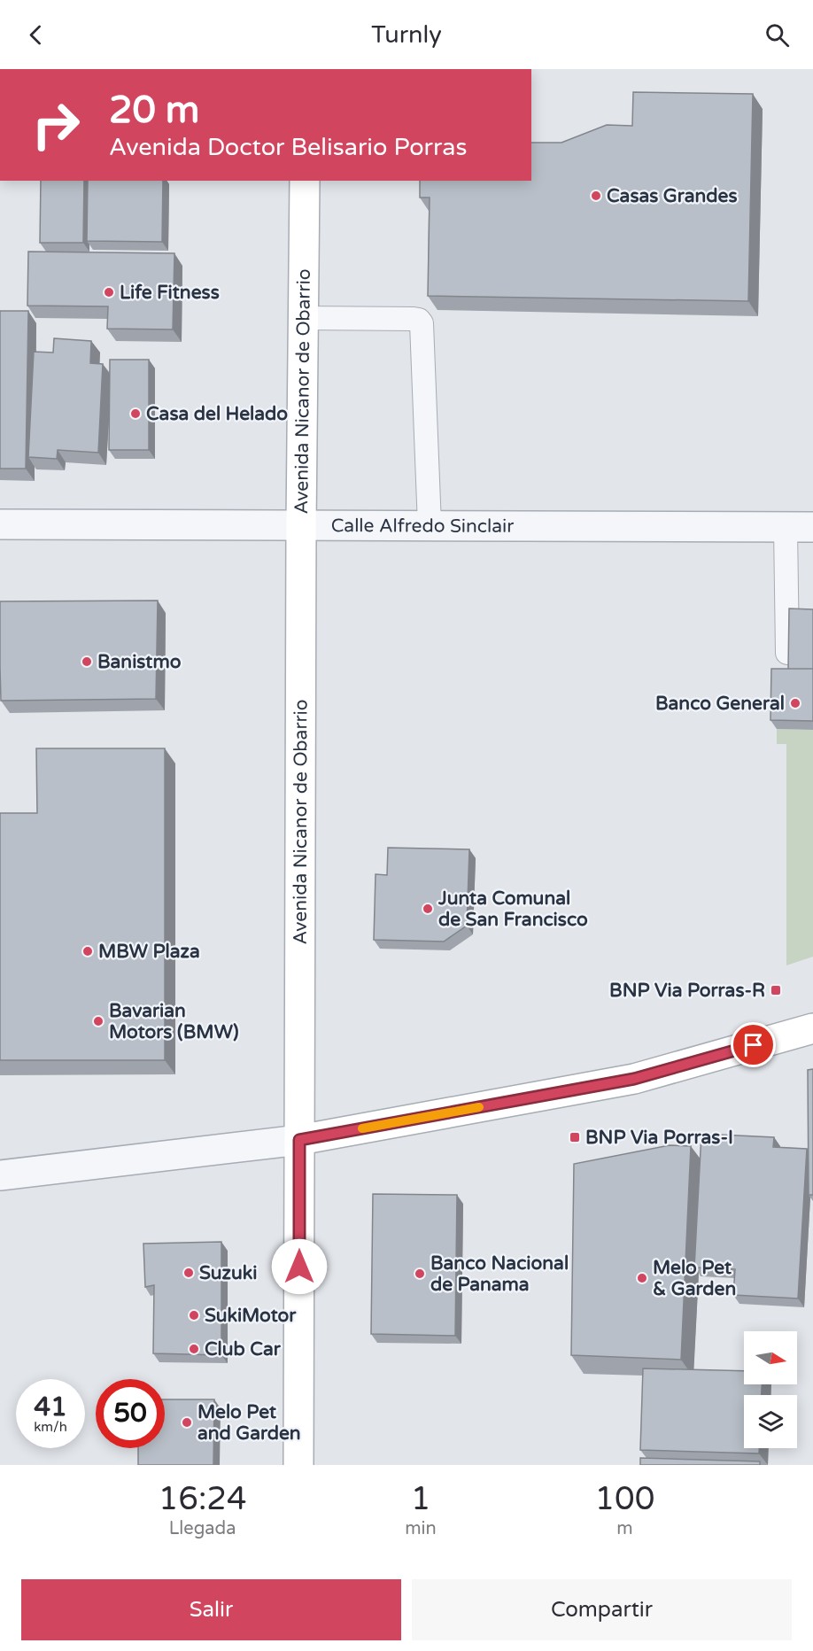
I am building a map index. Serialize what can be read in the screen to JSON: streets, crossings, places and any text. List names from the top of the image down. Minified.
{"streets":{"main road":["Avenida Nicanor de Obarrio"],"street":["Calle Alfredo Sinclair"]},"crossings":[["Avenida Nicanor de Obarrio","Calle Alfredo Sinclair"]],"places":{"other":["Casas Grandes","Life Fitness","Casa del Helado","Banistmo","Banco General","Junta Comunal de San Francisco","MBW Plaza","Bavarian Motors (BMW)","Suzuki","Banco Nacional de Panama","Melo Pet & Garden","SukiMotor","Club Car","Melo Pet and Garden"],"transit":["BNP Via Porras-R","BNP Via Porras-I"]},"north":"right","page":{"header":"Turnly","turn":["20 m","Avenida Doctor Belisario Porras"],"speed":"41 km/h","limit":"50","eta":["16:24","Llegada","1","min","100","m"],"buttons":["Salir","Compartir"]}}
